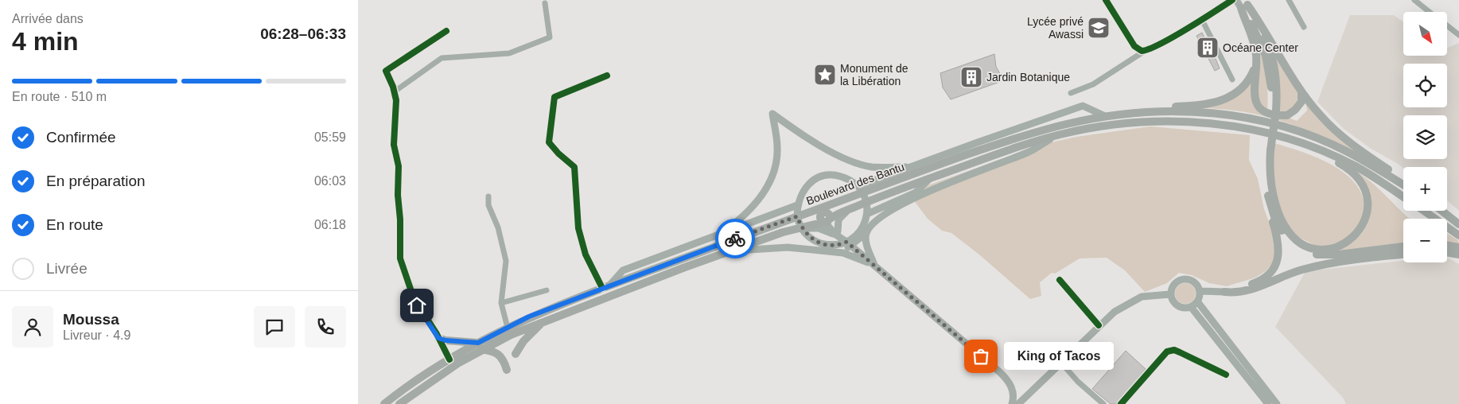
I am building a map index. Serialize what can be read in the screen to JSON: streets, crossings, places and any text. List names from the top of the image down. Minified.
{"streets":{"highway":["Boulevard des Bantu"]},"places":{"school or university":["Lycée privé Awassi"],"building":["Océane Center","Jardin Botanique"],"place":["Monument de la Libération"],"other":["King of Tacos"]},"north":"bottom right","page":{"heading":["4 min","Arrivée dans","06:28–06:33"],"panel":["Moussa","Livreur · 4.9"],"map_buttons":["+","−"],"bar":"En route · 510 m","list":[["Confirmée","05:59"],["En préparation","06:03"],["En route","06:18"],"Livrée"],"bubble":"King of Tacos"}}
